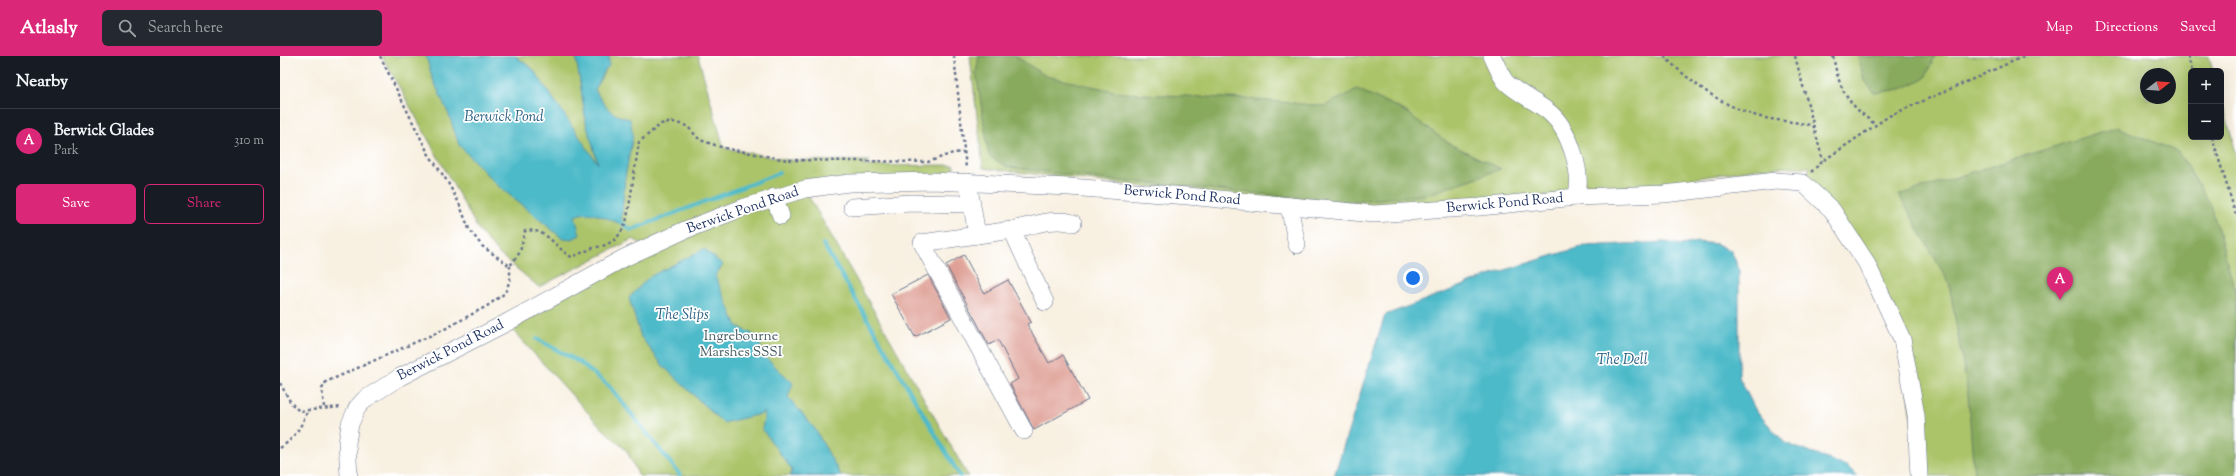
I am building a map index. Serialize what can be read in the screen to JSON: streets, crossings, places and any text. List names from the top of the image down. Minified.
{"streets":{"street":["Berwick Pond Road"]},"water":["Berwick Pond","The Slips","The Dell"],"parks":["Ingrebourne Marshes SSSI"],"north":"right","page":{"header":"Atlasly","search":"Search here","nav":["Map","Directions","Saved"],"heading":"Nearby","map_buttons":["+","−"],"list":[{"mark":"A","name":"Berwick Glades","note":"Park","value":"310 m"}],"buttons":["Save","Share"],"pins":"A"}}
